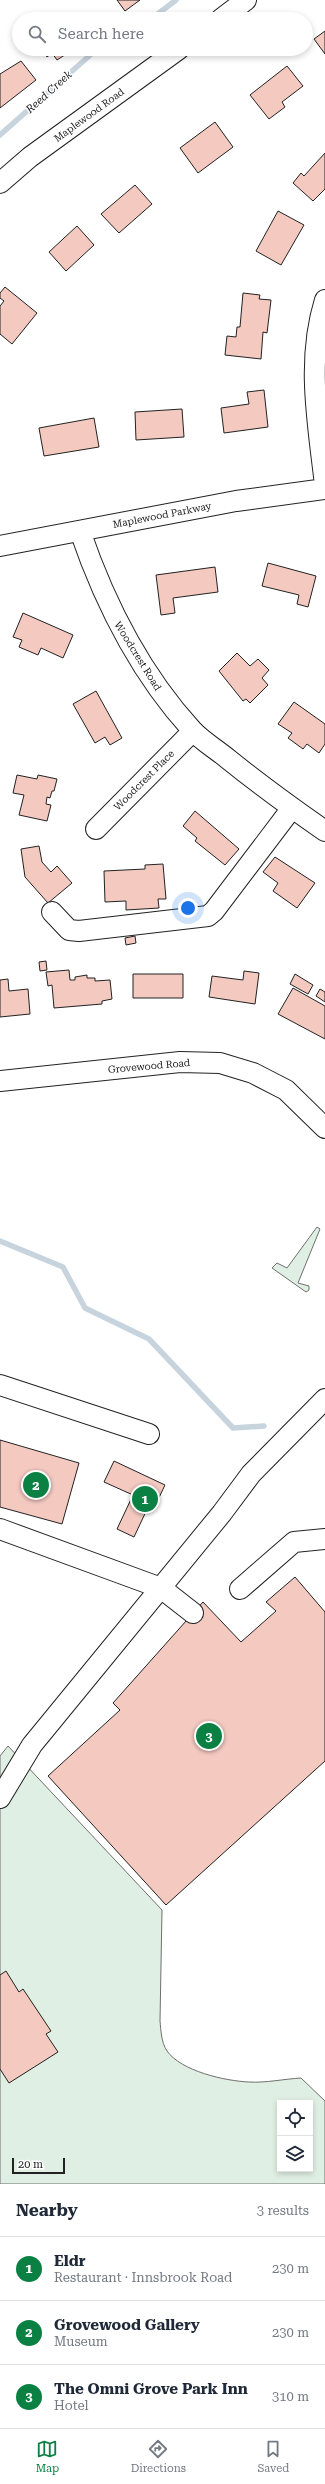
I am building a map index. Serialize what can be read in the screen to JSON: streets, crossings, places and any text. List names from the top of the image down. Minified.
{"streets":{"street":["Maplewood Road","Maplewood Parkway","Woodcrest Road","Woodcrest Place","Grovewood Road"]},"crossings":[["Maplewood Parkway","Woodcrest Road"],["Woodcrest Road","Woodcrest Place"]],"water":["Reed Creek"],"scale_bar":"20 m","page":{"search":"Search here","pins":["2","1","3"],"scale":"20 m","heading":["Nearby","3 results"],"list":[{"mark":"1","name":"Eldr","note":"Restaurant · Innsbrook Road","value":"230 m"},{"mark":"2","name":"Grovewood Gallery","note":"Museum","value":"230 m"},{"mark":"3","name":"The Omni Grove Park Inn","note":"Hotel","value":"310 m"}],"nav":["Map","Directions","Saved"]}}
